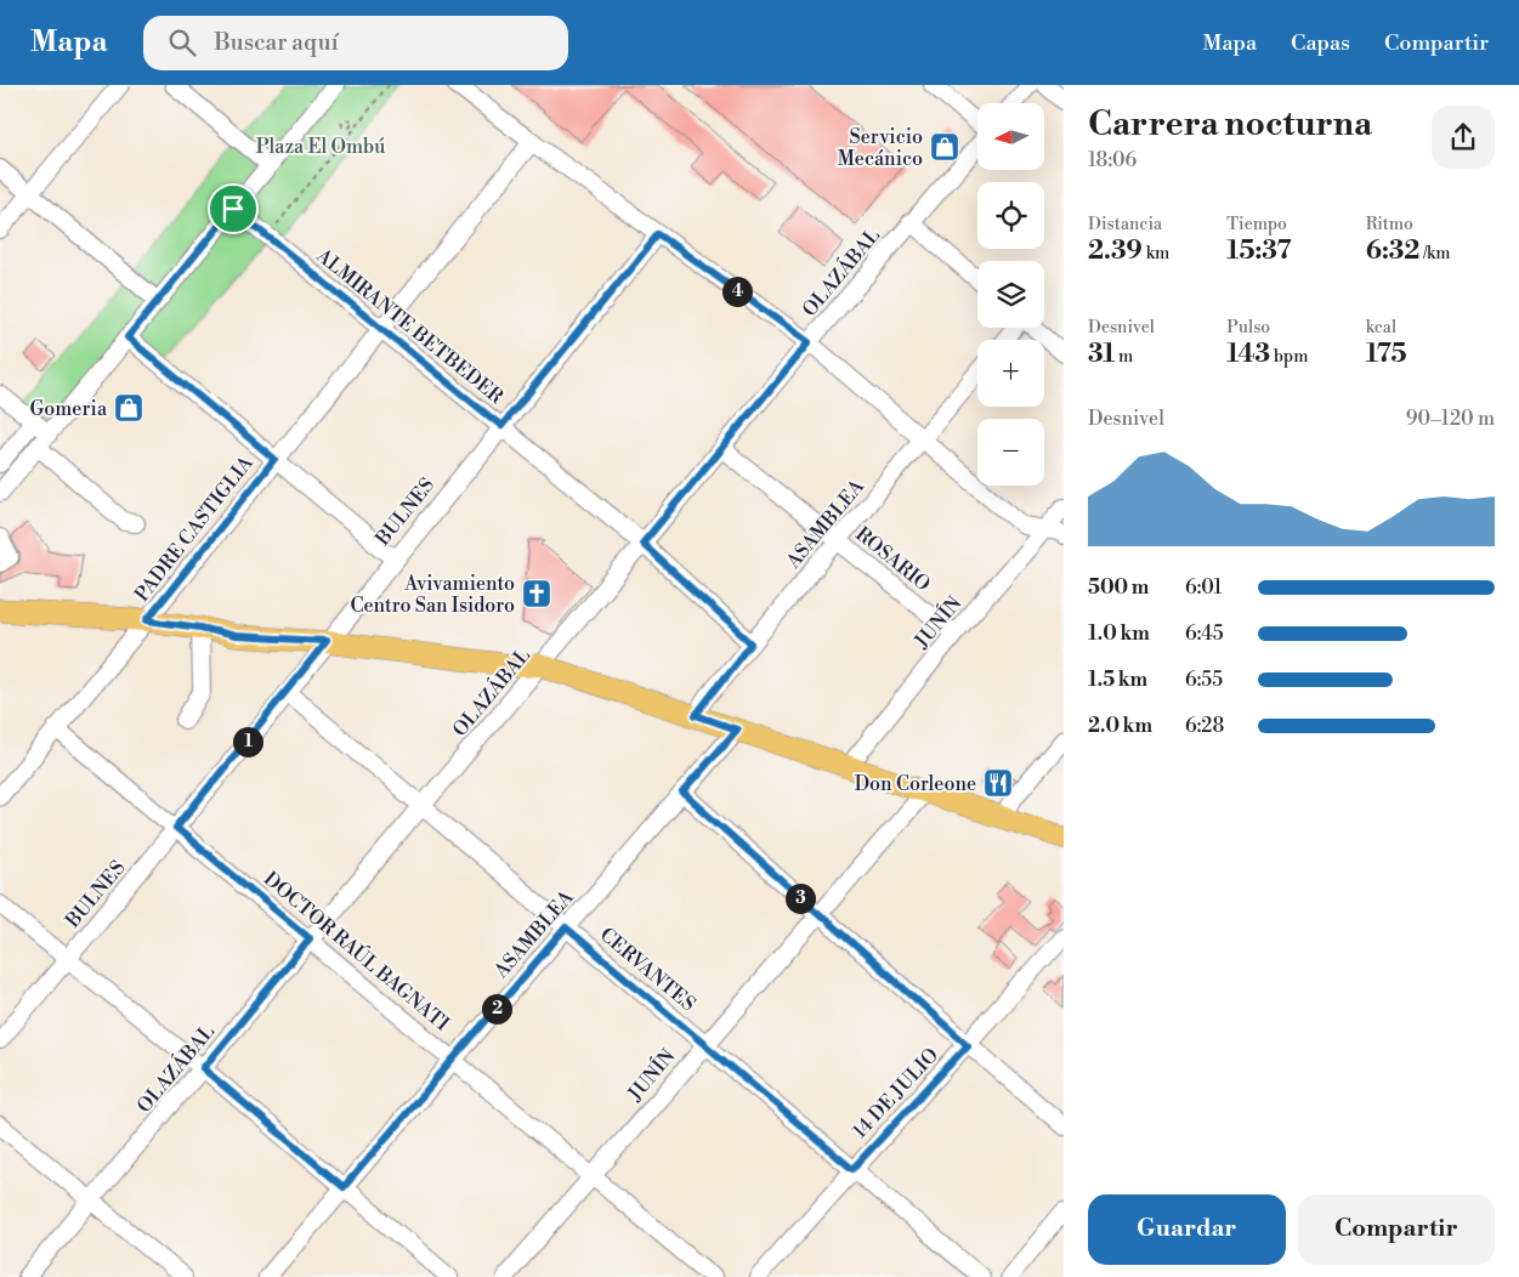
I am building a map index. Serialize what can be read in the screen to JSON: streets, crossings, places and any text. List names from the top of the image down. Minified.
{"streets":{"street":["OLAZÁBAL","ALMIRANTE BETBEDER","BULNES","ASAMBLEA","PADRE CASTIGLIA","ROSARIO","JUNÍN","DOCTOR RAÚL BAGNATI","CERVANTES","14 DE JULIO"]},"crossings":[["OLAZÁBAL","ALMIRANTE BETBEDER"],["OLAZÁBAL","ROSARIO"],["OLAZÁBAL","DOCTOR RAÚL BAGNATI"],["OLAZÁBAL","CERVANTES"],["ALMIRANTE BETBEDER","BULNES"],["ALMIRANTE BETBEDER","ASAMBLEA"],["ALMIRANTE BETBEDER","PADRE CASTIGLIA"],["BULNES","DOCTOR RAÚL BAGNATI"],["BULNES","CERVANTES"],["ASAMBLEA","ROSARIO"],["ASAMBLEA","DOCTOR RAÚL BAGNATI"],["ASAMBLEA","CERVANTES"],["PADRE CASTIGLIA","DOCTOR RAÚL BAGNATI"],["ROSARIO","JUNÍN"],["JUNÍN","DOCTOR RAÚL BAGNATI"],["JUNÍN","CERVANTES"],["CERVANTES","14 DE JULIO"]],"parks":["Plaza El Ombú"],"places":{"shop":["Servicio Mecánico","Gomeria"],"church":["Avivamiento Centro San Isidoro"],"restaurant":["Don Corleone"]},"north":"left","page":{"header":"Mapa","search":"Buscar aquí","nav":["Mapa","Capas","Compartir"],"heading":["Carrera nocturna","18:06"],"map_buttons":["+","−"],"stats":[["Distancia","2.39 km"],["Tiempo","15:37"],["Ritmo","6:32 /km"],["Desnivel","31 m"],["Pulso","143 bpm"],["kcal","175"]],"pins":["4","1","3","2"],"chart":["Desnivel","90–120 m"],"list":[{"name":"500 m","note":"6:01"},{"name":"1.0 km","note":"6:45"},{"name":"1.5 km","note":"6:55"},{"name":"2.0 km","note":"6:28"}],"buttons":["Guardar","Compartir"]}}
